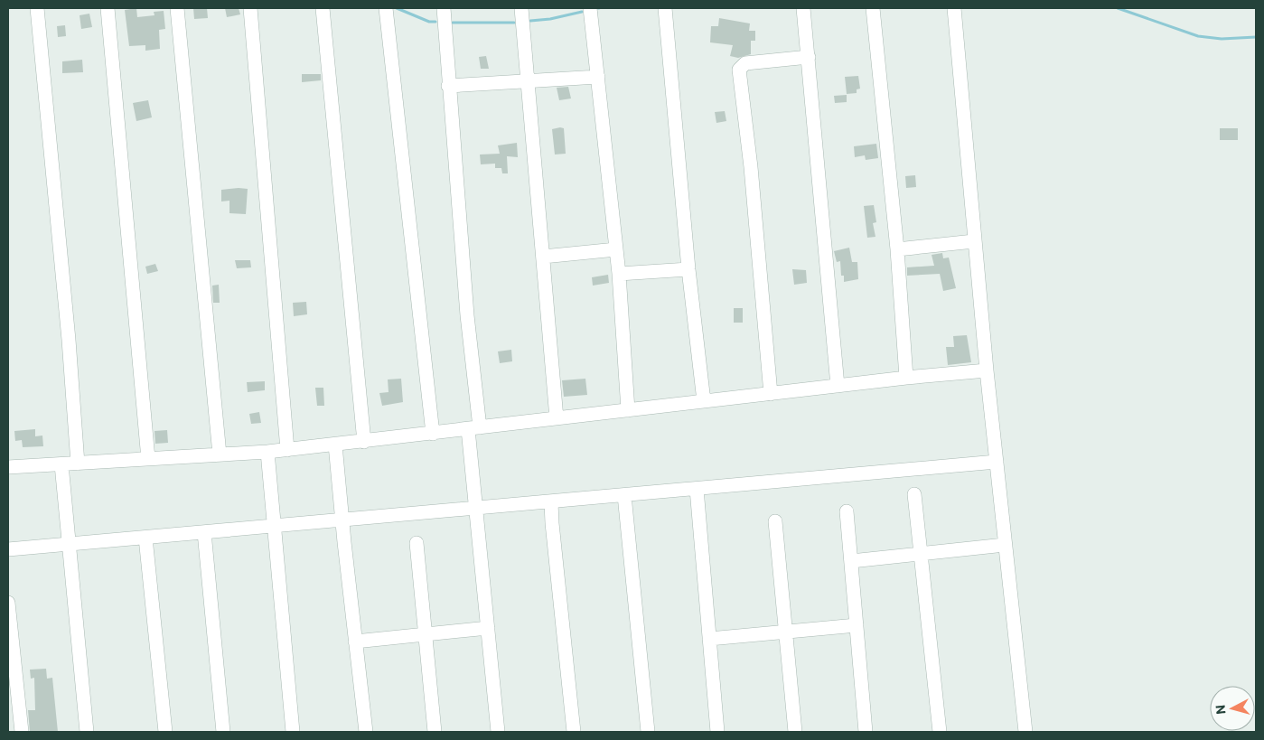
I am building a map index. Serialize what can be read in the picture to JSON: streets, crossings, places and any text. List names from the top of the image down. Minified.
{"north":"left"}
